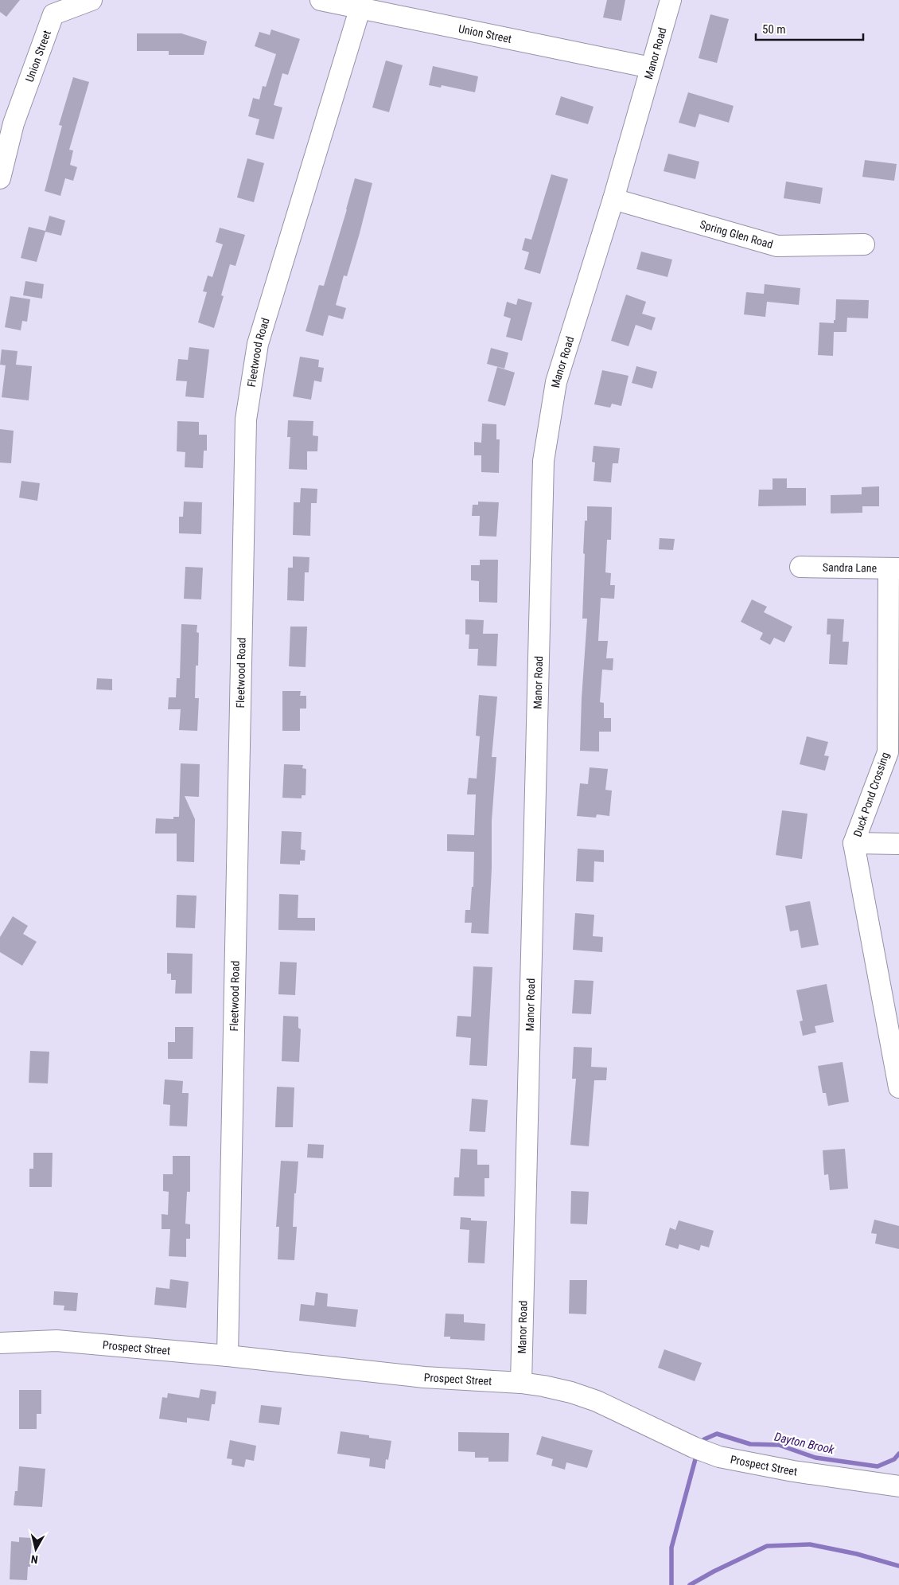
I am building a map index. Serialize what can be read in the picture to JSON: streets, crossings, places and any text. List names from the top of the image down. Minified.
{"streets":{"street":["Union Street","Manor Road","Spring Glen Road","Fleetwood Road","Sandra Lane","Duck Pond Crossing","Prospect Street"]},"crossings":[["Union Street","Manor Road"],["Union Street","Fleetwood Road"],["Manor Road","Spring Glen Road"],["Manor Road","Prospect Street"],["Fleetwood Road","Prospect Street"],["Sandra Lane","Duck Pond Crossing"]],"water":["Dayton Brook"],"scale_bar":"50 m","north":"bottom"}
